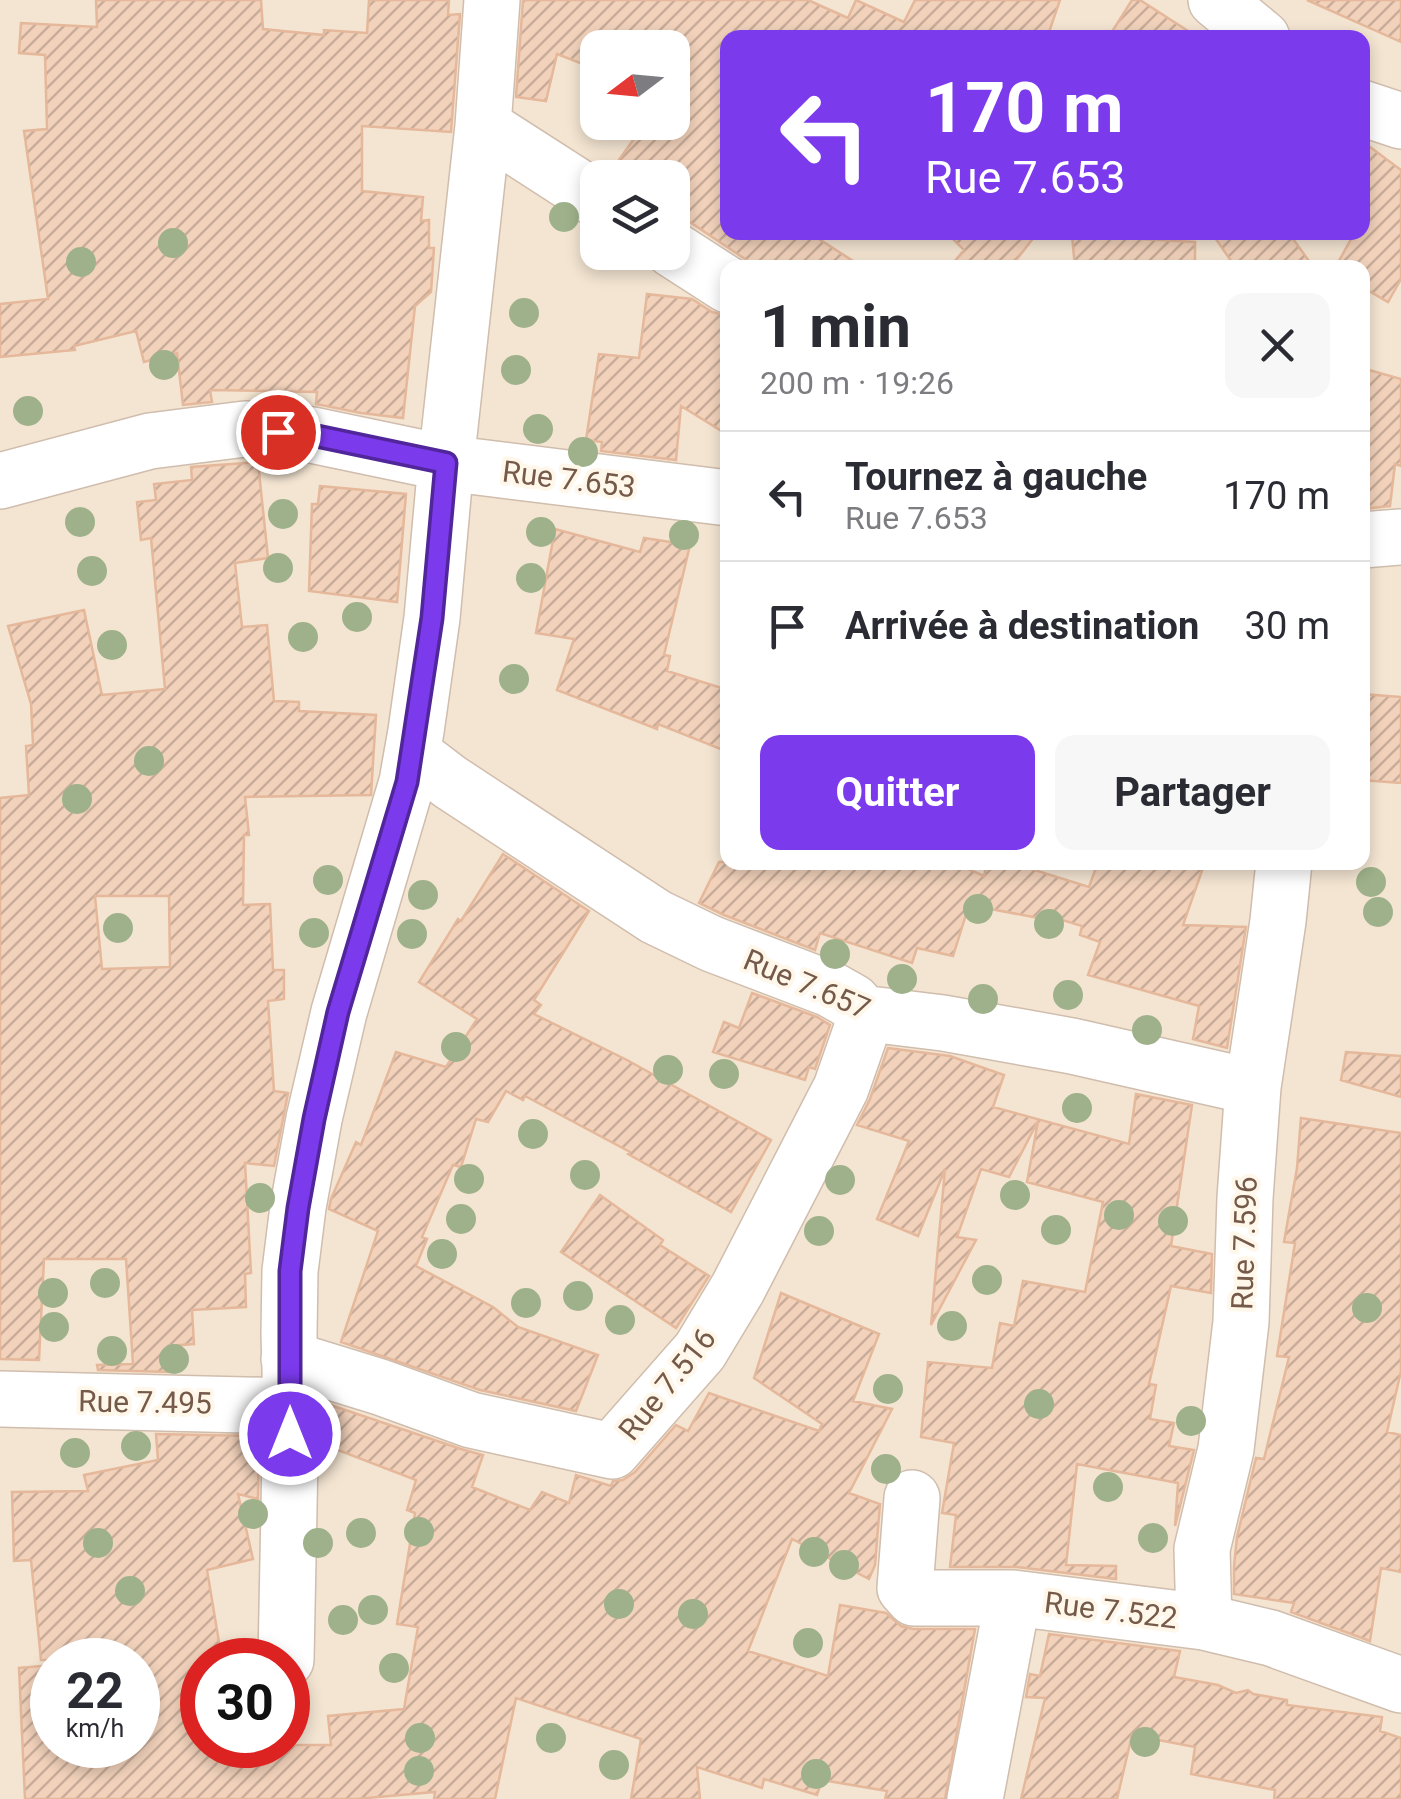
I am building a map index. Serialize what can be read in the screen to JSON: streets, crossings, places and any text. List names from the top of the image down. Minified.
{"streets":{"street":["Rue 7.653","Rue 7.657","Rue 7.596","Rue 7.516","Rue 7.495","Rue 7.522"]},"crossings":[["Rue 7.657","Rue 7.596"],["Rue 7.657","Rue 7.516"],["Rue 7.596","Rue 7.522"],["Rue 7.516","Rue 7.495"]],"north":"left","page":{"turn":["170 m","Rue 7.653"],"heading":["1 min","200 m · 19:26"],"list":[{"name":"Tournez à gauche","note":"Rue 7.653","value":"170 m"},{"name":"Arrivée à destination","value":"30 m"}],"buttons":["Quitter","Partager"],"speed":"22 km/h","limit":"30"}}
